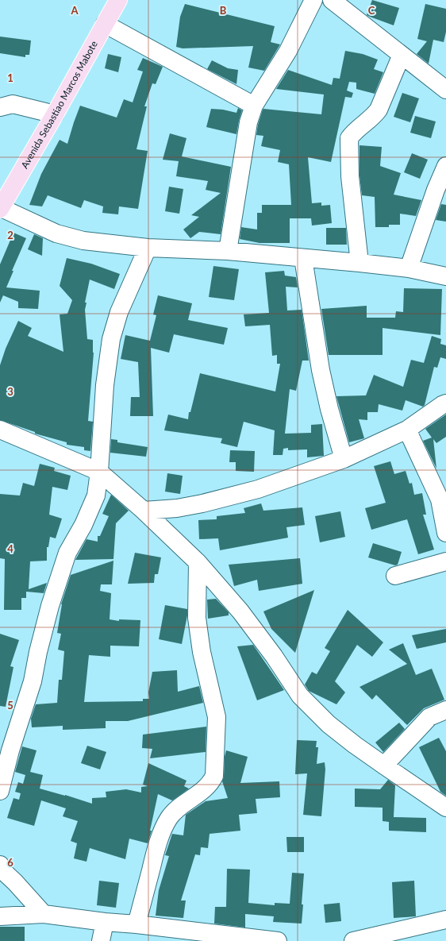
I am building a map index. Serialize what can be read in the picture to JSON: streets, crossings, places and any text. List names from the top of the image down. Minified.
{"streets":{"main road":["Avenida Sebastiao Marcos Mabote"]},"grid":{"columns":["A","B","C"],"rows":["1","2","3","4","5","6"]}}
